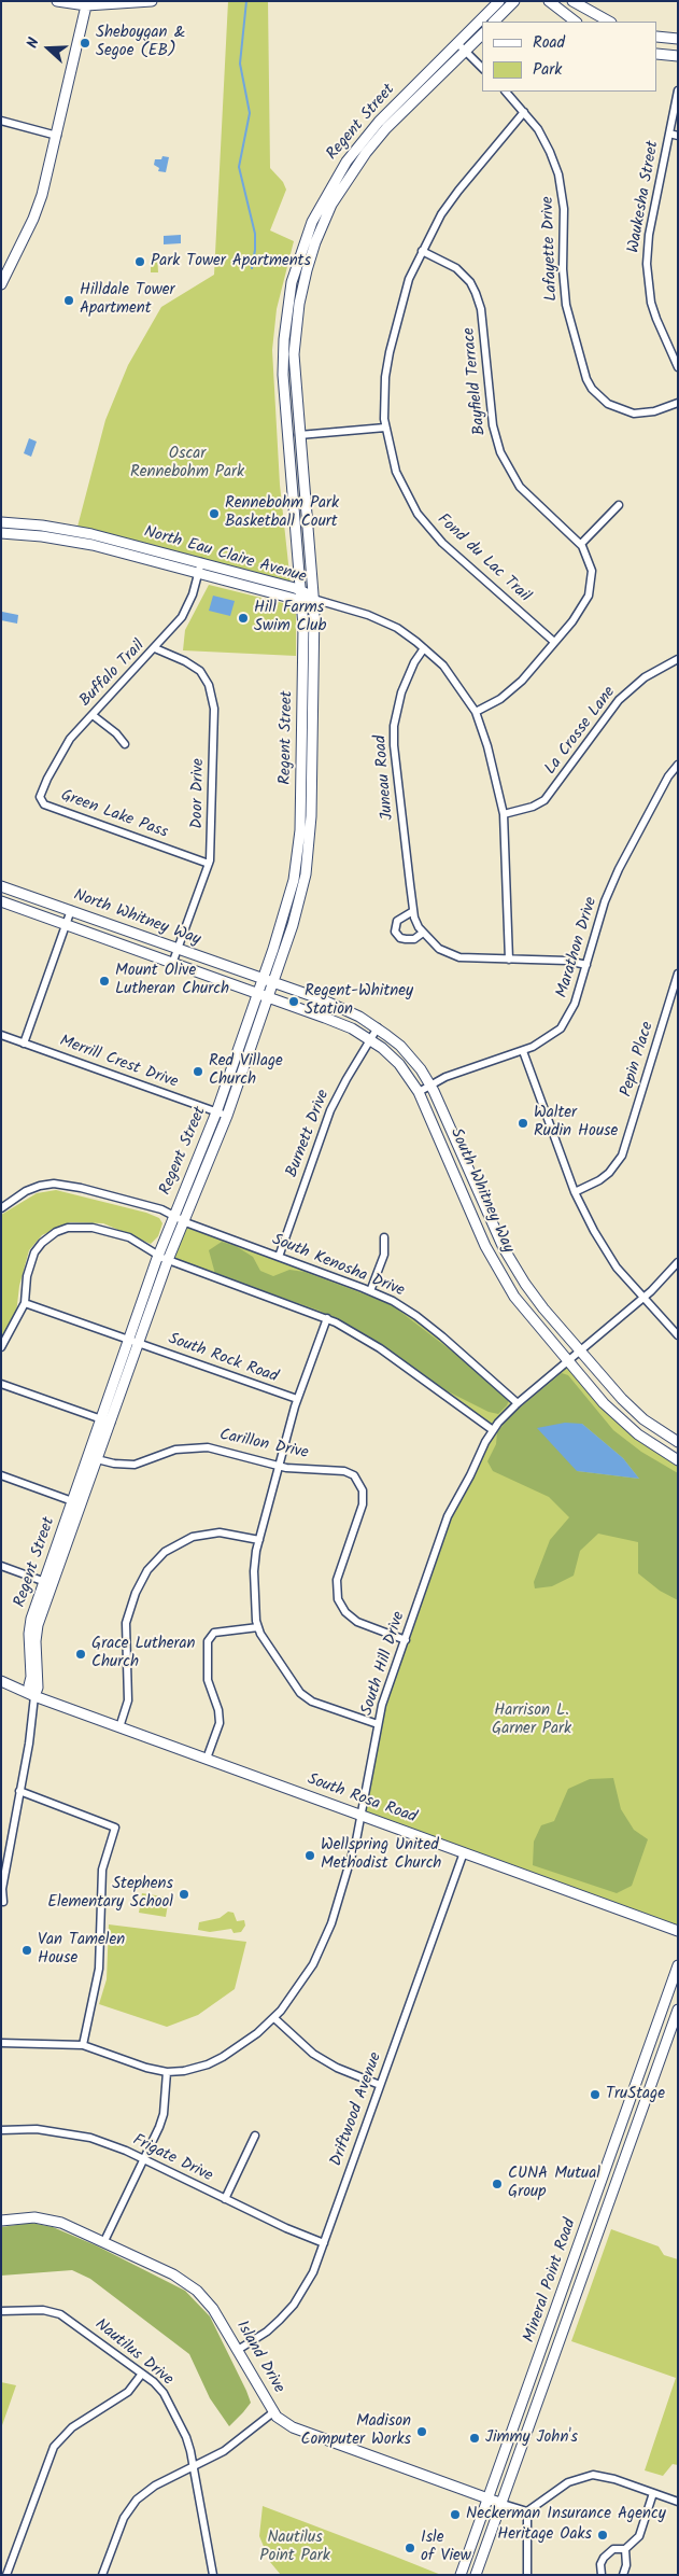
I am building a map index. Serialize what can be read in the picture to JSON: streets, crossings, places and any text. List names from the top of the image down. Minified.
{"streets":{"street":["Regent Street","Waukesha Street","Lafayette Drive","Bayfield Terrace","North Eau Claire Avenue","Fond du Lac Trail","Buffalo Trail","La Crosse Lane","Juneau Road","Door Drive","Green Lake Pass","North Whitney Way","Marathon Drive","Pepin Place","Merrill Crest Drive","Burnett Drive","South Whitney Way","South Kenosha Drive","South Rock Road","Carillon Drive","South Hill Drive","South Rosa Road","Driftwood Avenue","Frigate Drive","Mineral Point Road","Nautilus Drive","Island Drive"]},"crossings":[["Regent Street","North Eau Claire Avenue"],["Regent Street","North Whitney Way"],["Regent Street","Merrill Crest Drive"],["Regent Street","South Whitney Way"],["Regent Street","South Kenosha Drive"],["Regent Street","South Rock Road"],["Regent Street","Carillon Drive"],["Regent Street","South Rosa Road"],["Lafayette Drive","Fond du Lac Trail"],["Bayfield Terrace","Fond du Lac Trail"],["North Eau Claire Avenue","Buffalo Trail"],["Buffalo Trail","Door Drive"],["Buffalo Trail","Green Lake Pass"],["Juneau Road","Marathon Drive"],["Door Drive","Green Lake Pass"],["Door Drive","North Whitney Way"],["North Whitney Way","South Whitney Way"],["Marathon Drive","South Whitney Way"],["Burnett Drive","South Whitney Way"],["Burnett Drive","South Kenosha Drive"],["South Whitney Way","South Hill Drive"],["South Kenosha Drive","South Hill Drive"],["Carillon Drive","South Hill Drive"],["South Hill Drive","South Rosa Road"],["South Rosa Road","Driftwood Avenue"],["Driftwood Avenue","Frigate Drive"],["Driftwood Avenue","Island Drive"],["Mineral Point Road","Island Drive"]],"parks":["Oscar Rennebohm Park","Harrison L. Garner Park","Nautilus Point Park"],"places":["Sheboygan & Segoe (EB)","Park Tower Apartments","Hilldale Tower Apartment","Rennebohm Park Basketball Court","Hill Farms Swim Club","Mount Olive Lutheran Church","Regent-Whitney Station","Red Village Church","Walter Rudin House","Grace Lutheran Church","Wellspring United Methodist Church","Stephens Elementary School","Van Tamelen House","TruStage","CUNA Mutual Group","Madison Computer Works","Jimmy John's","Neckerman Insurance Agency","Heritage Oaks","Isle of View"],"legend":["Road","Park"],"north":"left"}
